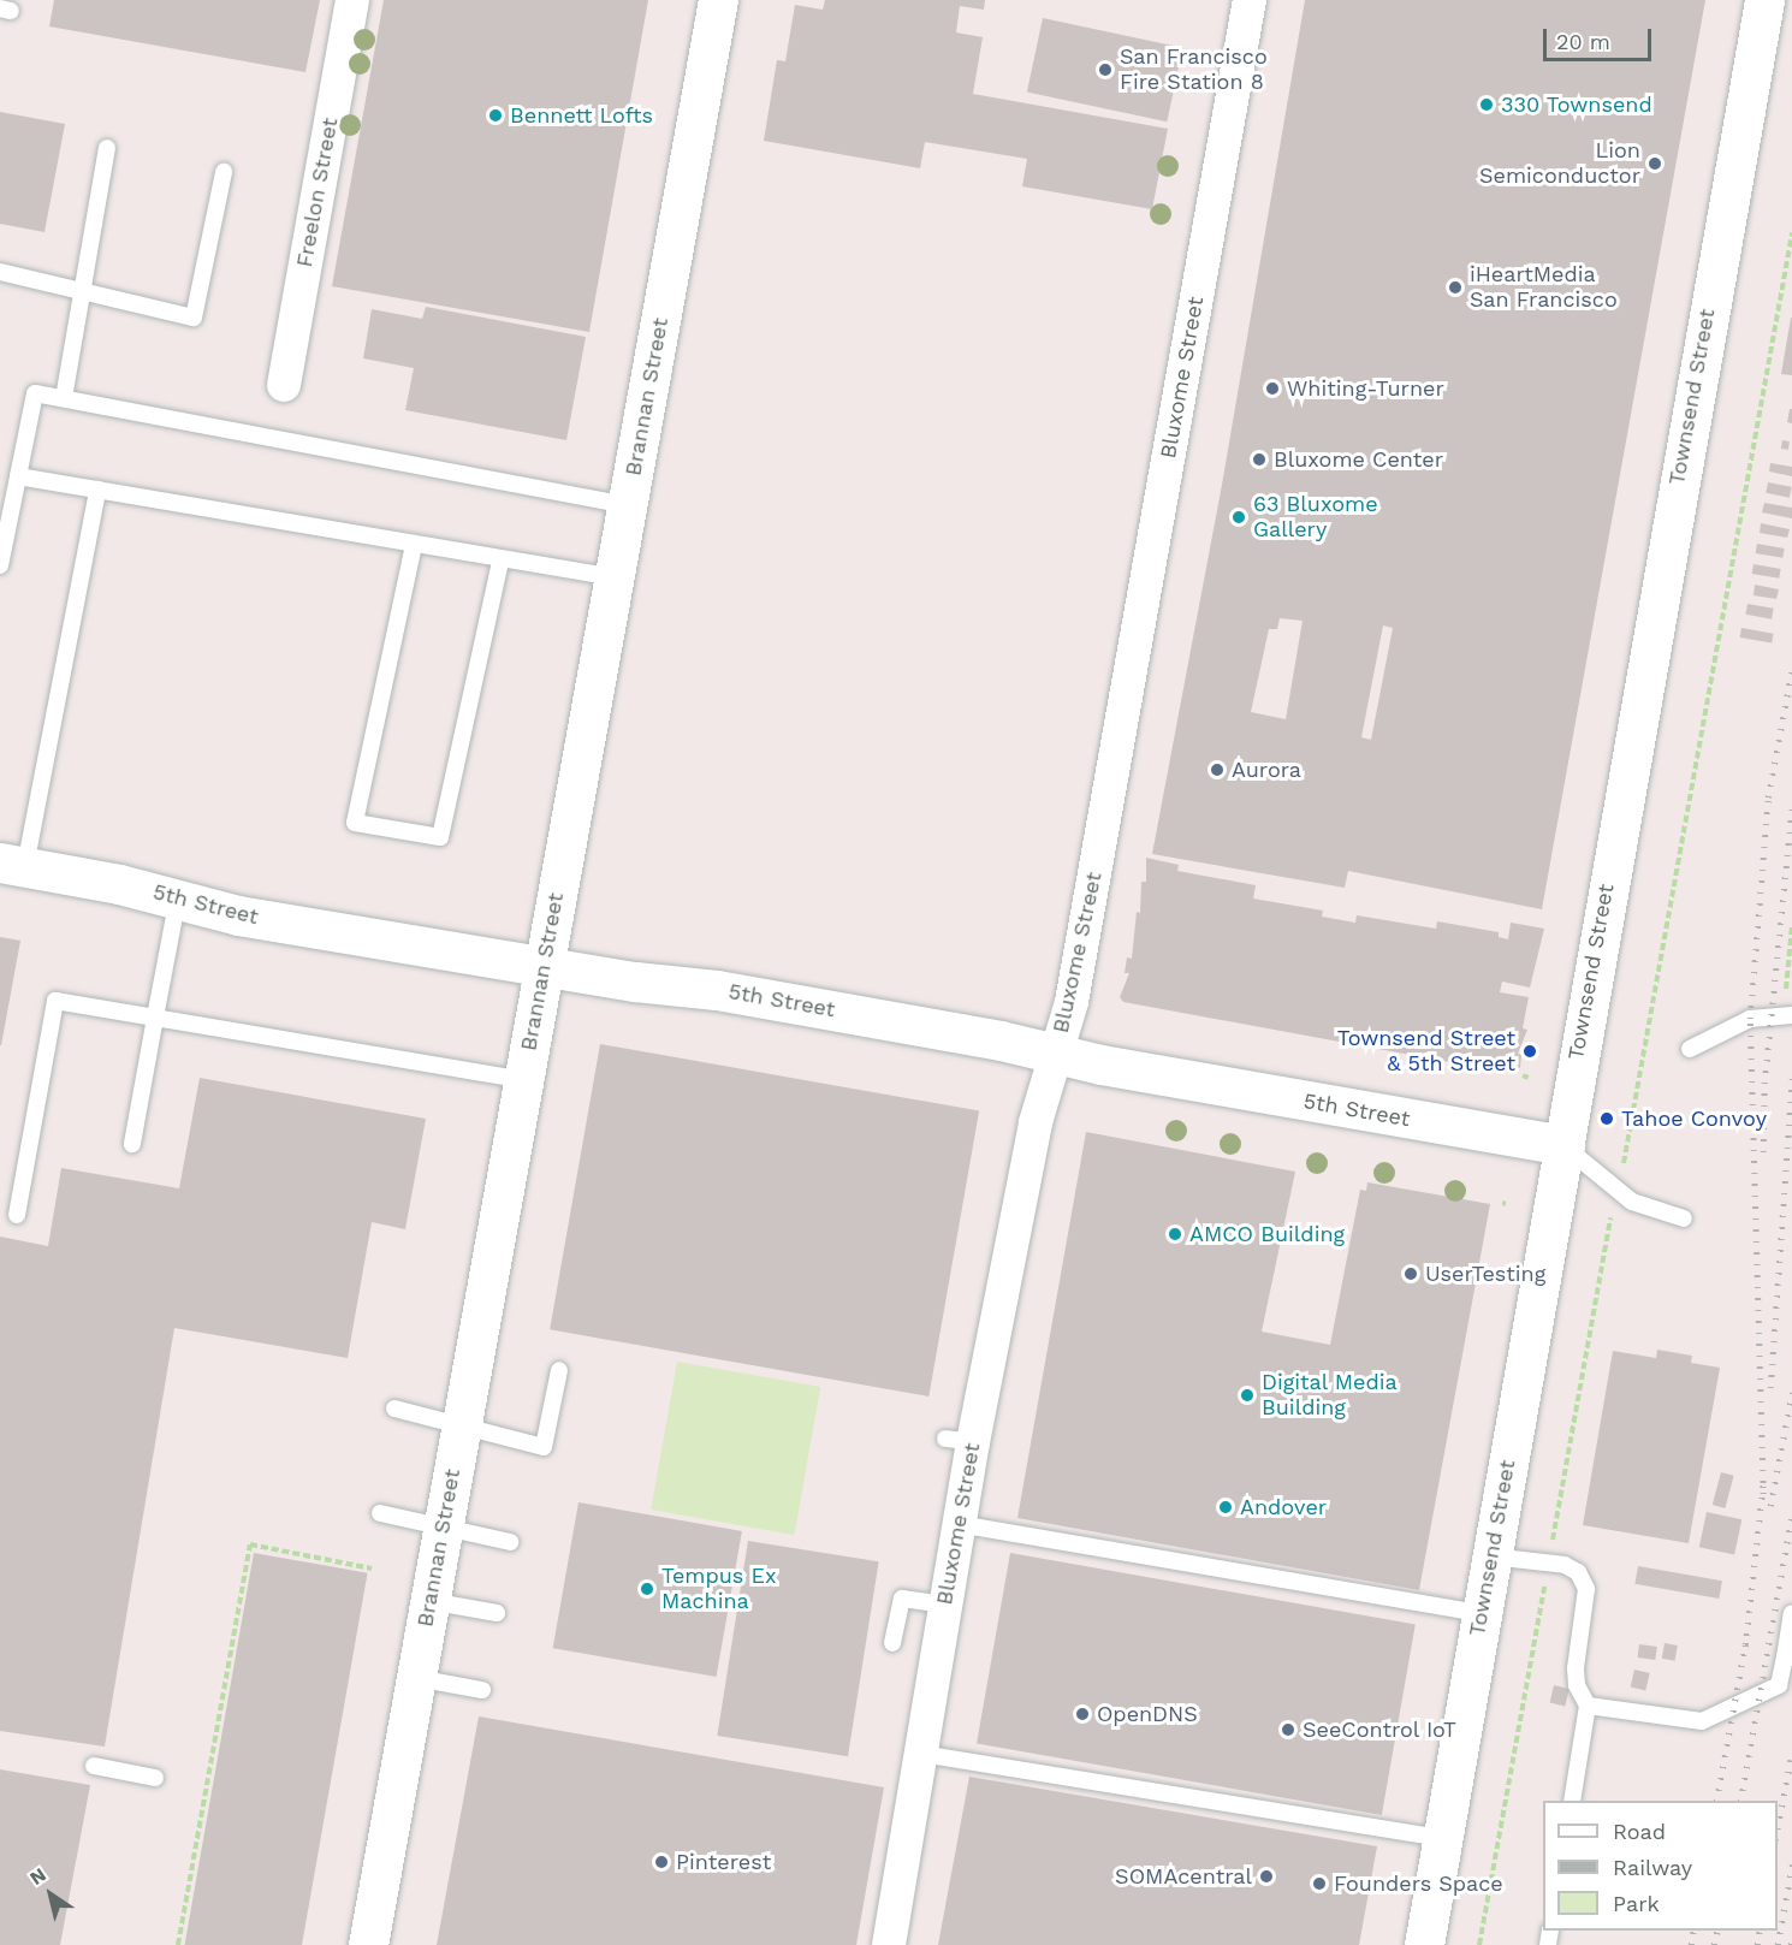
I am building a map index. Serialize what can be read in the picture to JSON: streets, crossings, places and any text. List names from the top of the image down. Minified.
{"streets":{"street":["Freelon Street","Bluxome Street","Brannan Street","Townsend Street","5th Street"]},"crossings":[["Bluxome Street","5th Street"],["Brannan Street","5th Street"],["Townsend Street","5th Street"]],"places":["San Francisco Fire Station 8","330 Townsend","Bennett Lofts","Lion Semiconductor","iHeartMedia San Francisco","Whiting-Turner","Bluxome Center","63 Bluxome Gallery","Aurora","Townsend Street & 5th Street","Tahoe Convoy","AMCO Building","UserTesting","Digital Media Building","Andover","Tempus Ex Machina","OpenDNS","SeeControl IoT","Pinterest","SOMAcentral","Founders Space"],"legend":["Road","Railway","Park"],"scale_bar":"20 m","north":"top left"}
